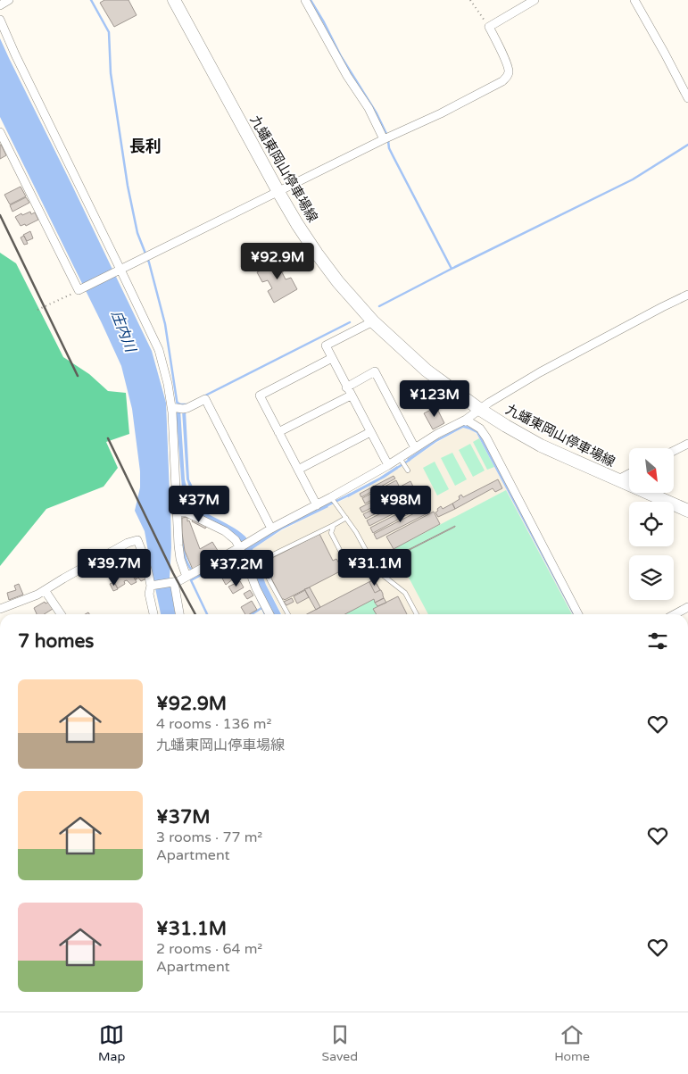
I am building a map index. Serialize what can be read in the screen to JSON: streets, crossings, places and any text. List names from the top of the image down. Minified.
{"streets":{"main road":["九蟠東岡山停車場線"]},"districts":["長利"],"water":["庄内川"],"north":"bottom right","page":{"price":["¥92.9M","¥123M","¥37M","¥98M","¥39.7M","¥31.1M","¥37.2M"],"heading":"7 homes","list":[{"name":"¥92.9M","note":"4 rooms · 136 m² · 九蟠東岡山停車場線"},{"name":"¥37M","note":"3 rooms · 77 m² · Apartment"},{"name":"¥31.1M","note":"2 rooms · 64 m² · Apartment"}],"tabs":["Map","Saved","Home"]}}
